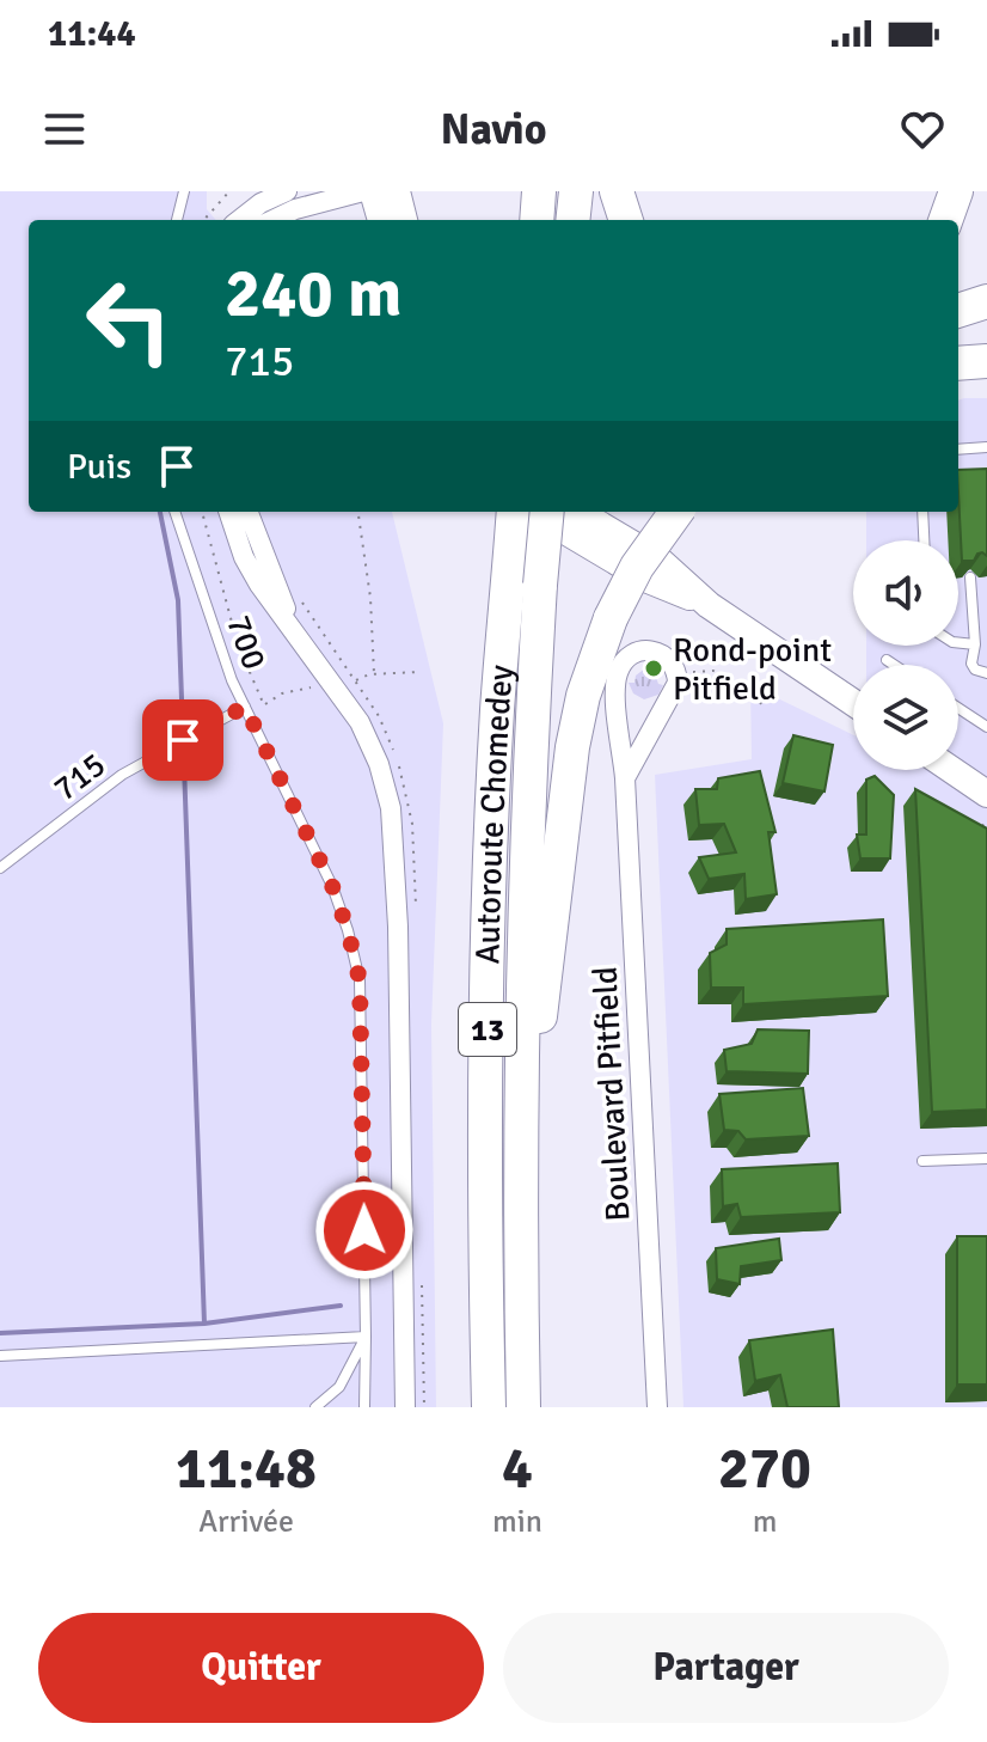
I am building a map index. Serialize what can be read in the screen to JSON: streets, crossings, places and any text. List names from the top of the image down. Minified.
{"streets":{"highway":["Autoroute Chomedey","13"],"street":["Boulevard Pitfield"],"lane":["700","715"]},"crossings":[["700","715"]],"places":["Rond-point Pitfield"],"page":{"status":"11:44","header":"Navio","turn":["240 m","715"],"then":"Puis","eta":["11:48","Arrivée","4","min","270","m"],"buttons":["Quitter","Partager"]}}
